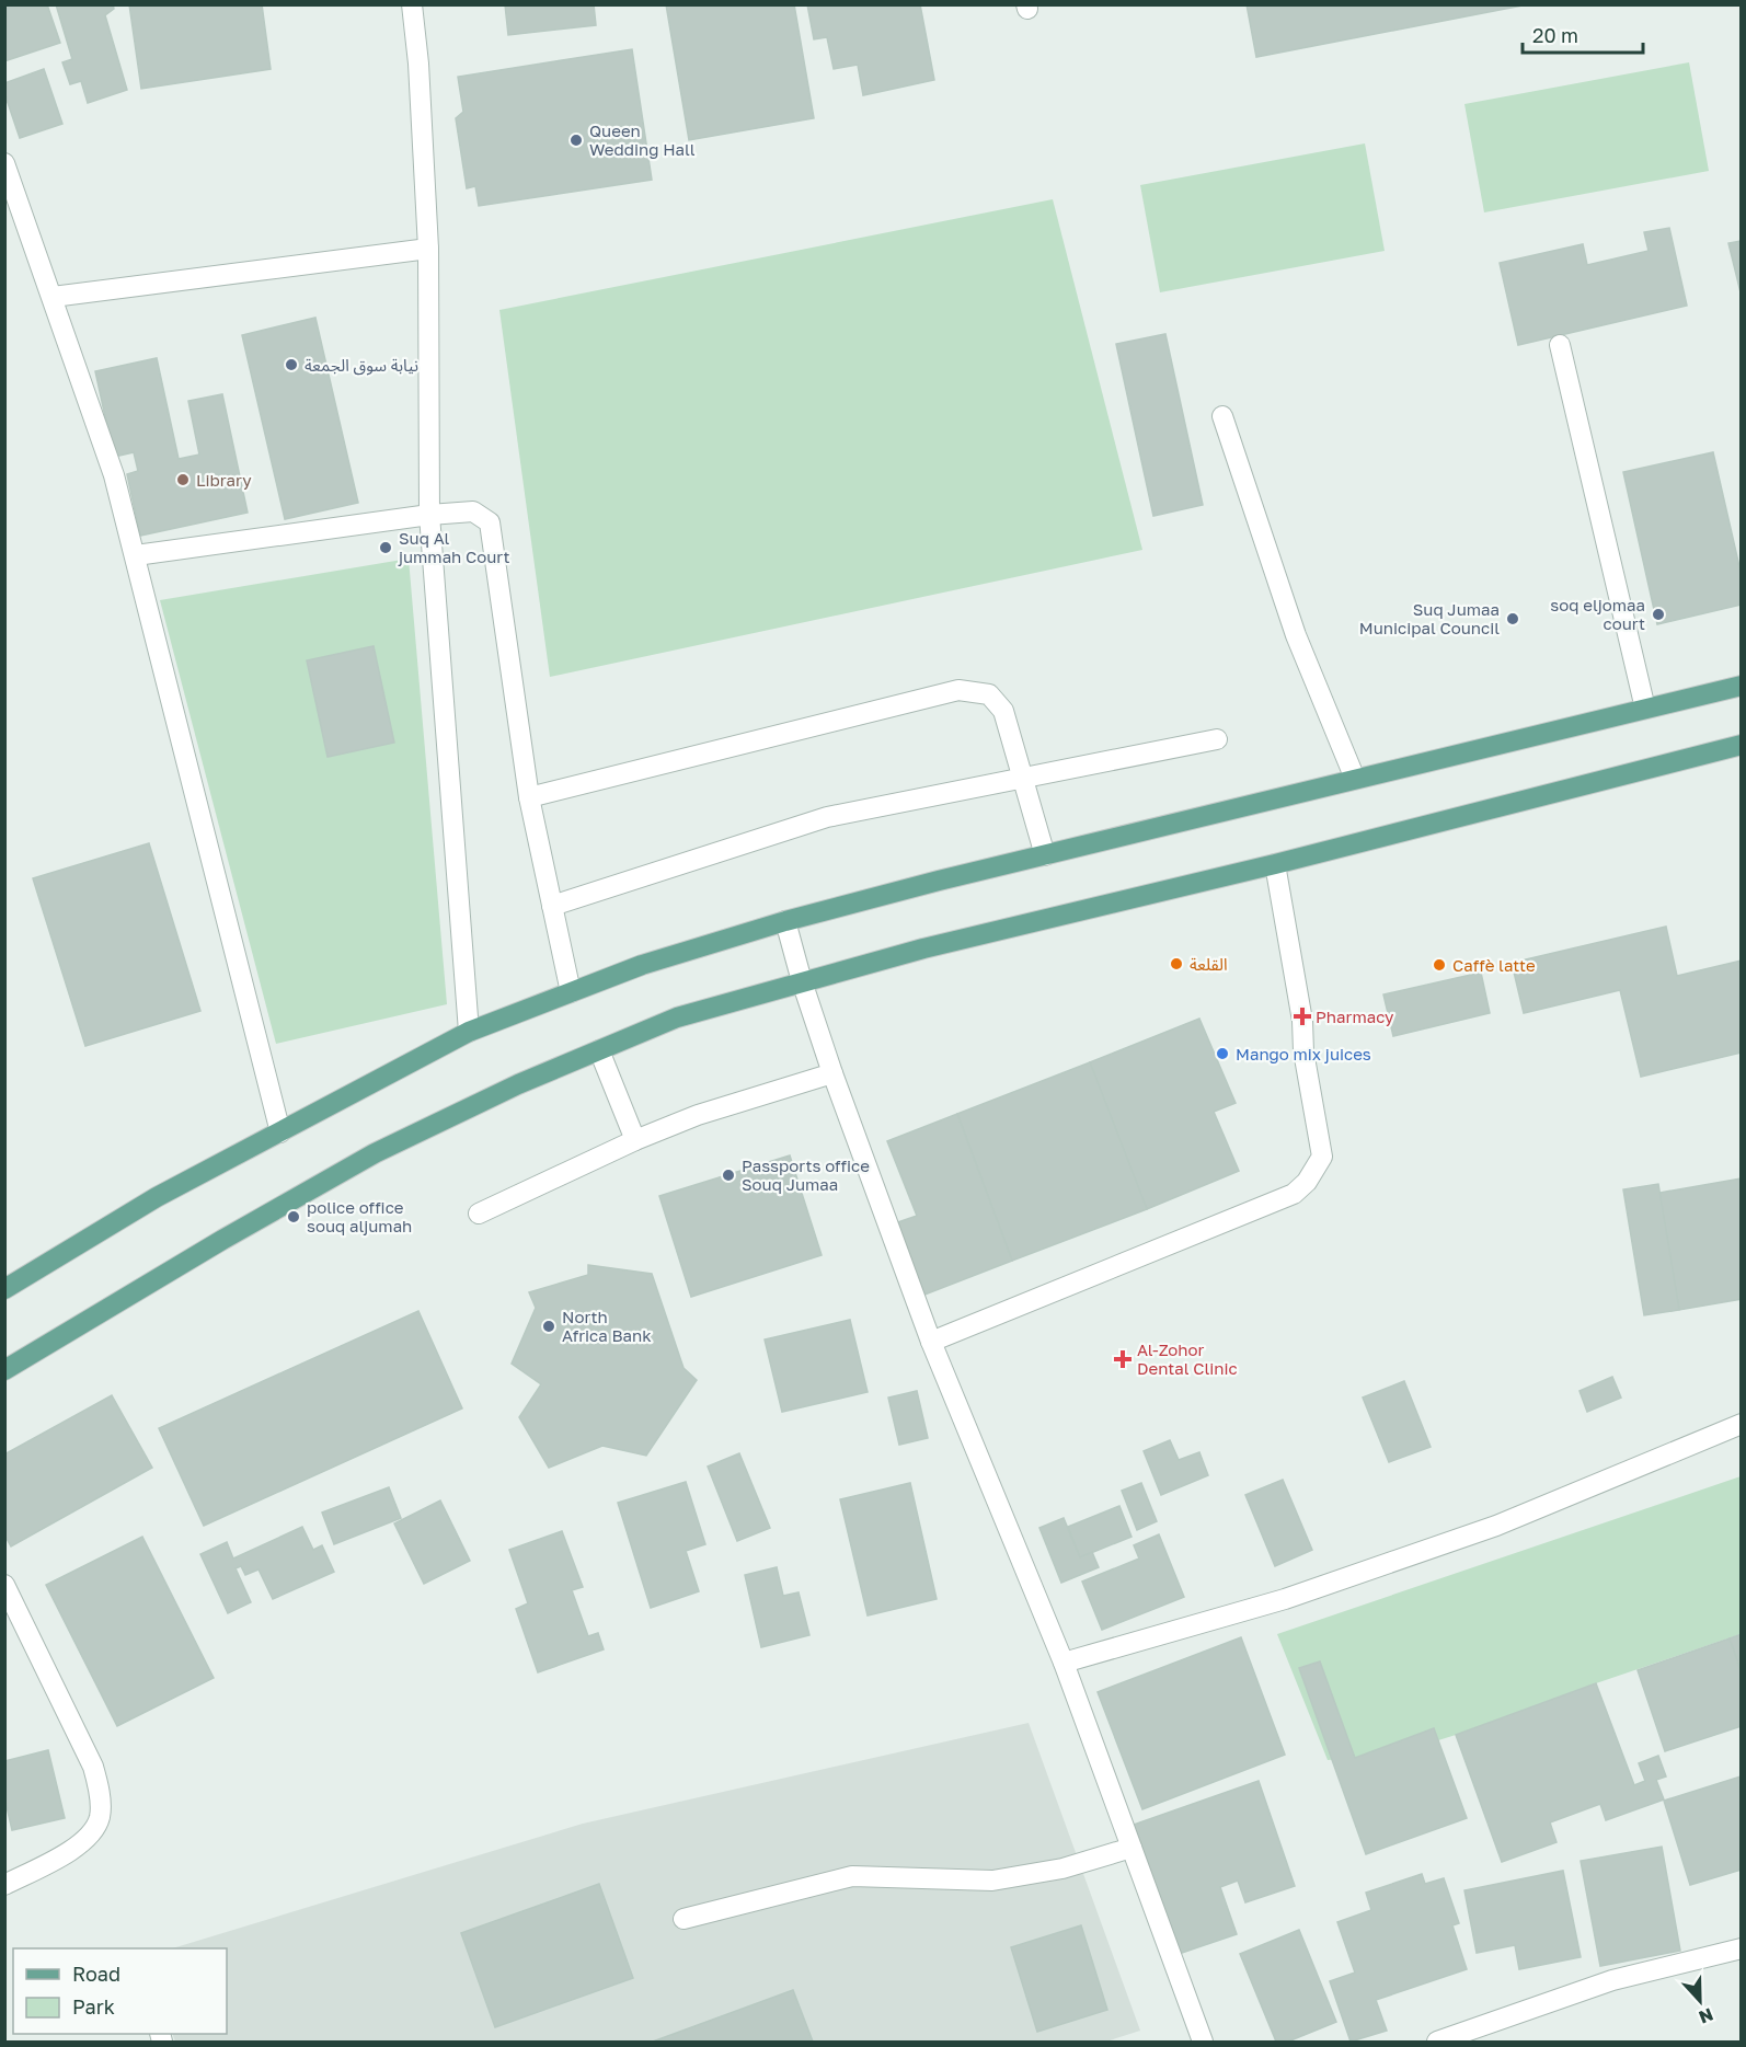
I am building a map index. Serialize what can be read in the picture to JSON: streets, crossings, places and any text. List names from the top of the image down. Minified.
{"places":{"other":["Queen Wedding Hall","نيابة سوق الجمعة","Library","Suq Al jummah Court","soq eljomaa court","Suq Jumaa Municipal Council","القلعة","Caffè latte","Mango mix juices","Passports office Souq Jumaa","police office souq aljumah","North Africa Bank"],"health":["Pharmacy","Al-Zohor Dental Clinic"]},"legend":["Road","Park"],"scale_bar":"20 m","north":"bottom"}
